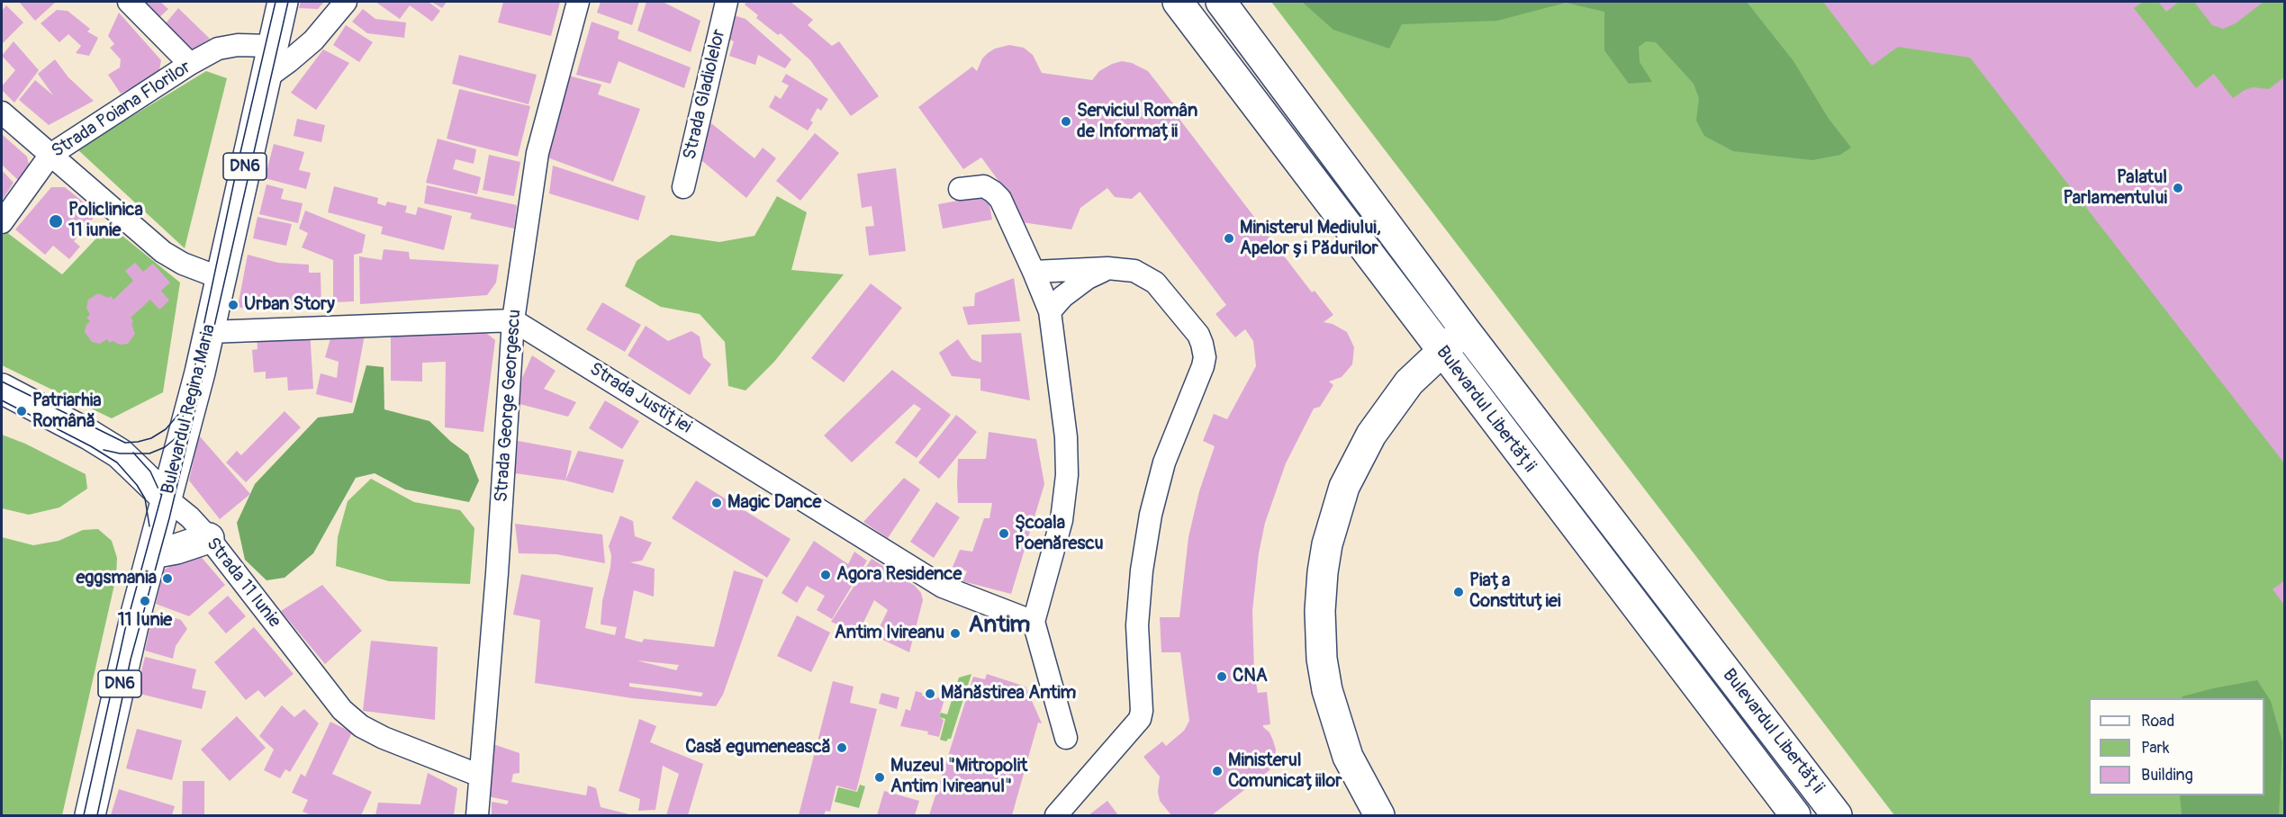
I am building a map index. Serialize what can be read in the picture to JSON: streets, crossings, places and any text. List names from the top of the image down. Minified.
{"streets":{"main road":["DN6","Bulevardul Regina Maria","Bulevardul Libertății","Strada 11 Iunie"],"street":["Strada Gladiolelor","Strada Poiana Florilor","Strada Justiției","Strada George Georgescu"]},"crossings":[["Strada Poiana Florilor","Bulevardul Regina Maria"],["Strada Justiției","Strada George Georgescu"],["Strada George Georgescu","Strada 11 Iunie"],["Bulevardul Regina Maria","Strada 11 Iunie"]],"districts":["Antim"],"places":["Serviciul Român de Informații","Palatul Parlamentului","Policlinica 11 iunie","Ministerul Mediului, Apelor și Pădurilor","Urban Story","Patriarhia Română","Magic Dance","Şcoala Poenărescu","Agora Residence","eggsmania","Piața Constituției","11 Iunie","Antim Ivireanu","CNA","Mănăstirea Antim","Casă egumenească","Ministerul Comunicațiilor","Muzeul \"Mitropolit Antim Ivireanul\""],"legend":["Road","Park","Building"]}
